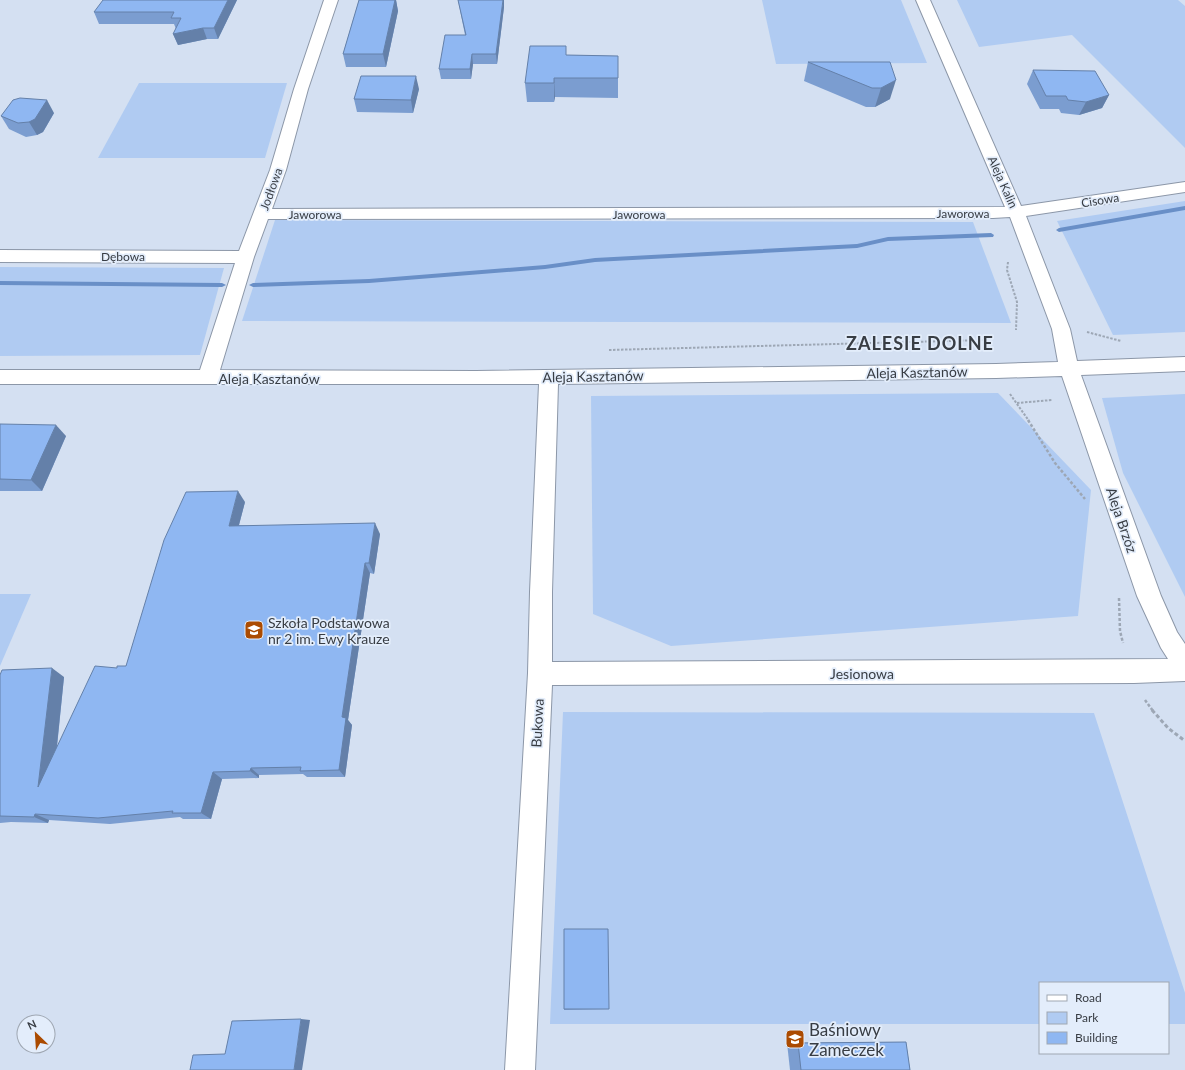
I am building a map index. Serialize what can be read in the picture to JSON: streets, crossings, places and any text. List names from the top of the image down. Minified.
{"streets":{"street":["Aleja Kalin","Jodłowa","Cisowa","Jaworowa","Dębowa","Aleja Kasztanów","Aleja Brzóz","Jesionowa","Bukowa"]},"crossings":[["Aleja Kalin","Cisowa"],["Aleja Kalin","Jaworowa"],["Aleja Kalin","Aleja Kasztanów"],["Aleja Kalin","Aleja Brzóz"],["Jodłowa","Jaworowa"],["Jodłowa","Dębowa"],["Jodłowa","Aleja Kasztanów"],["Cisowa","Jaworowa"],["Aleja Kasztanów","Aleja Brzóz"],["Aleja Kasztanów","Bukowa"],["Jesionowa","Bukowa"]],"districts":["ZALESIE DOLNE"],"places":{"school or university":["Szkoła Podstawowa nr 2 im. Ewy Krauze","Baśniowy Zameczek"]},"legend":["Road","Park","Building"],"north":"top left"}
